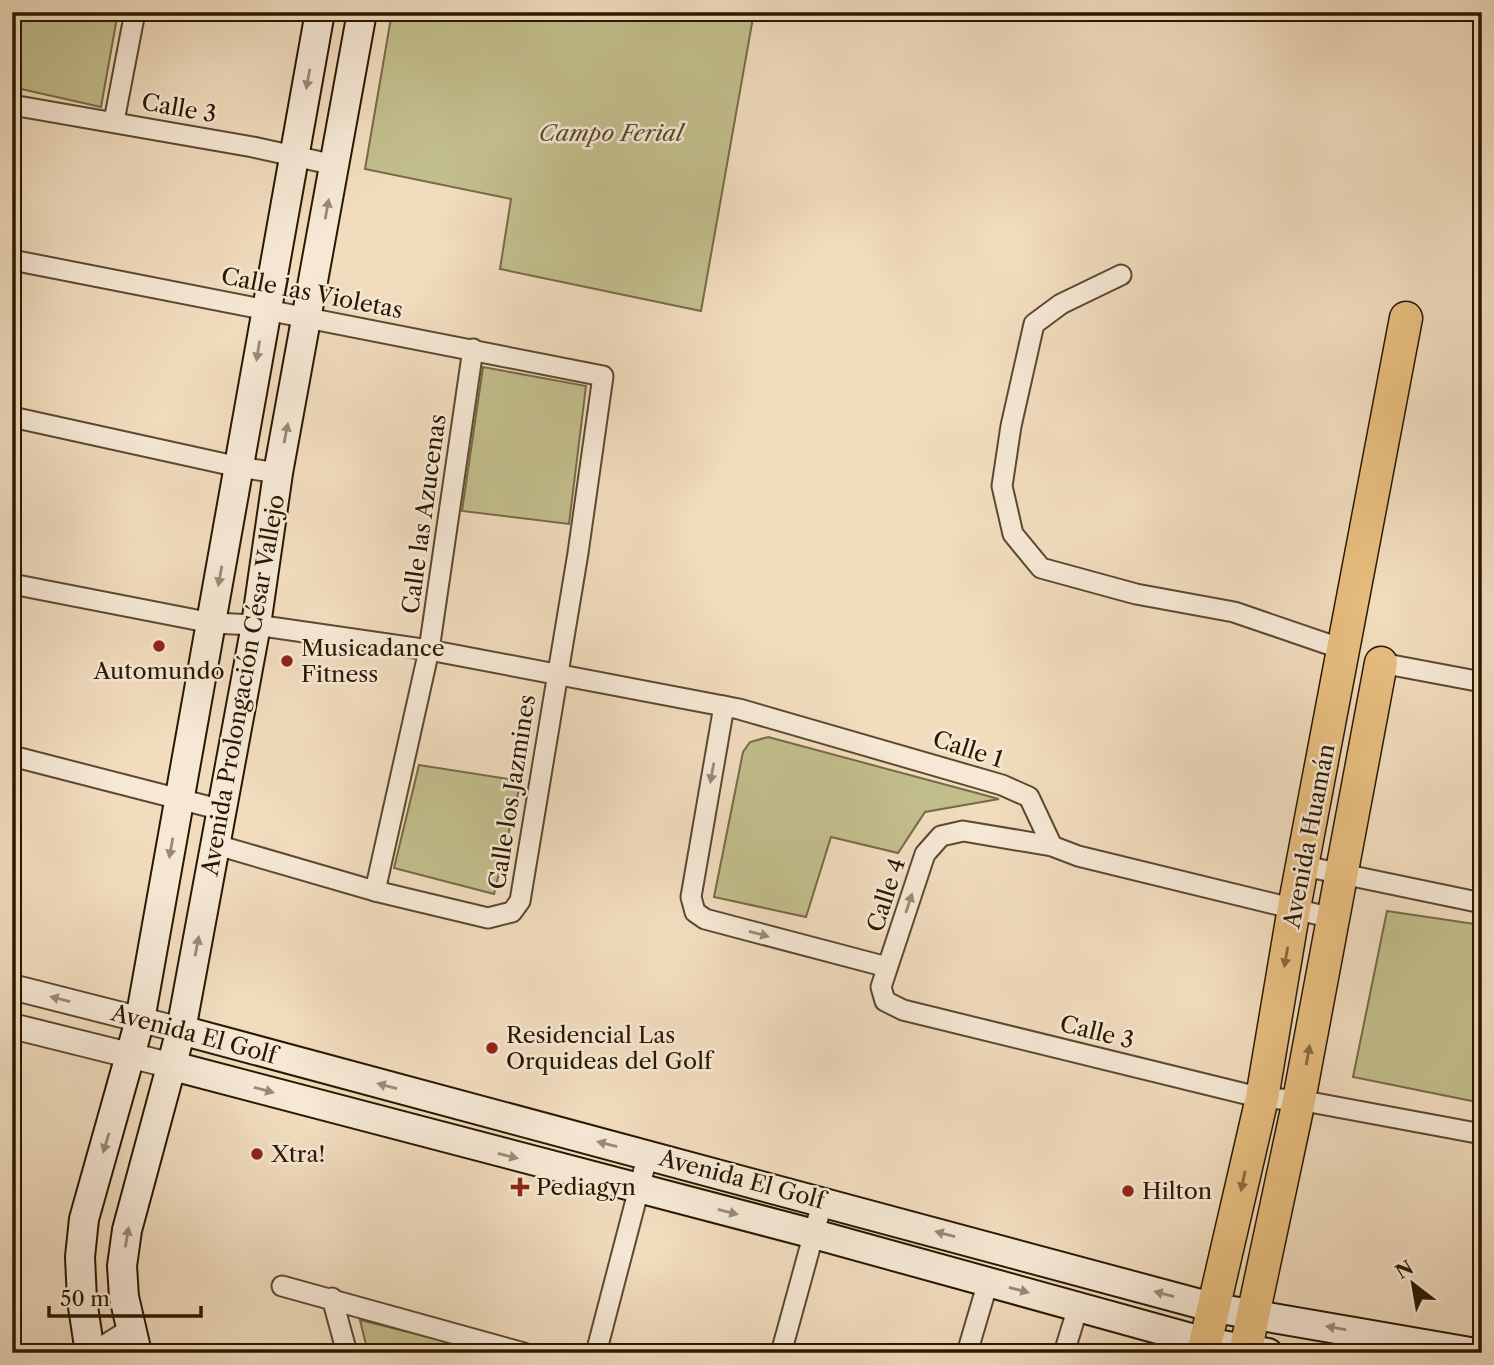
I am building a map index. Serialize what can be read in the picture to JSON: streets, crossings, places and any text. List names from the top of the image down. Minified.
{"streets":{"main road":["Avenida Prolongación César Vallejo","Avenida Huamán","Avenida El Golf"],"street":["Calle 3","Calle las Violetas","Calle las Azucenas","Calle 1","Calle los Jazmines","Calle 4"]},"crossings":[["Calle 3","Avenida Prolongación César Vallejo"],["Calle 3","Avenida Huamán"],["Calle 3","Calle 4"],["Calle las Violetas","Calle las Azucenas"],["Calle las Violetas","Avenida Prolongación César Vallejo"],["Calle las Violetas","Calle los Jazmines"],["Calle las Azucenas","Calle 1"],["Calle las Azucenas","Calle los Jazmines"],["Avenida Prolongación César Vallejo","Calle 1"],["Avenida Prolongación César Vallejo","Calle los Jazmines"],["Avenida Prolongación César Vallejo","Avenida El Golf"],["Calle 1","Calle los Jazmines"],["Calle 1","Calle 4"],["Avenida Huamán","Avenida El Golf"]],"parks":["Campo Ferial"],"places":{"other":["Automundo","Musicadance Fitness","Residencial Las Orquideas del Golf","Xtra!","Hilton"],"health":["Pediagyn"]},"scale_bar":"50 m","north":"top left"}
